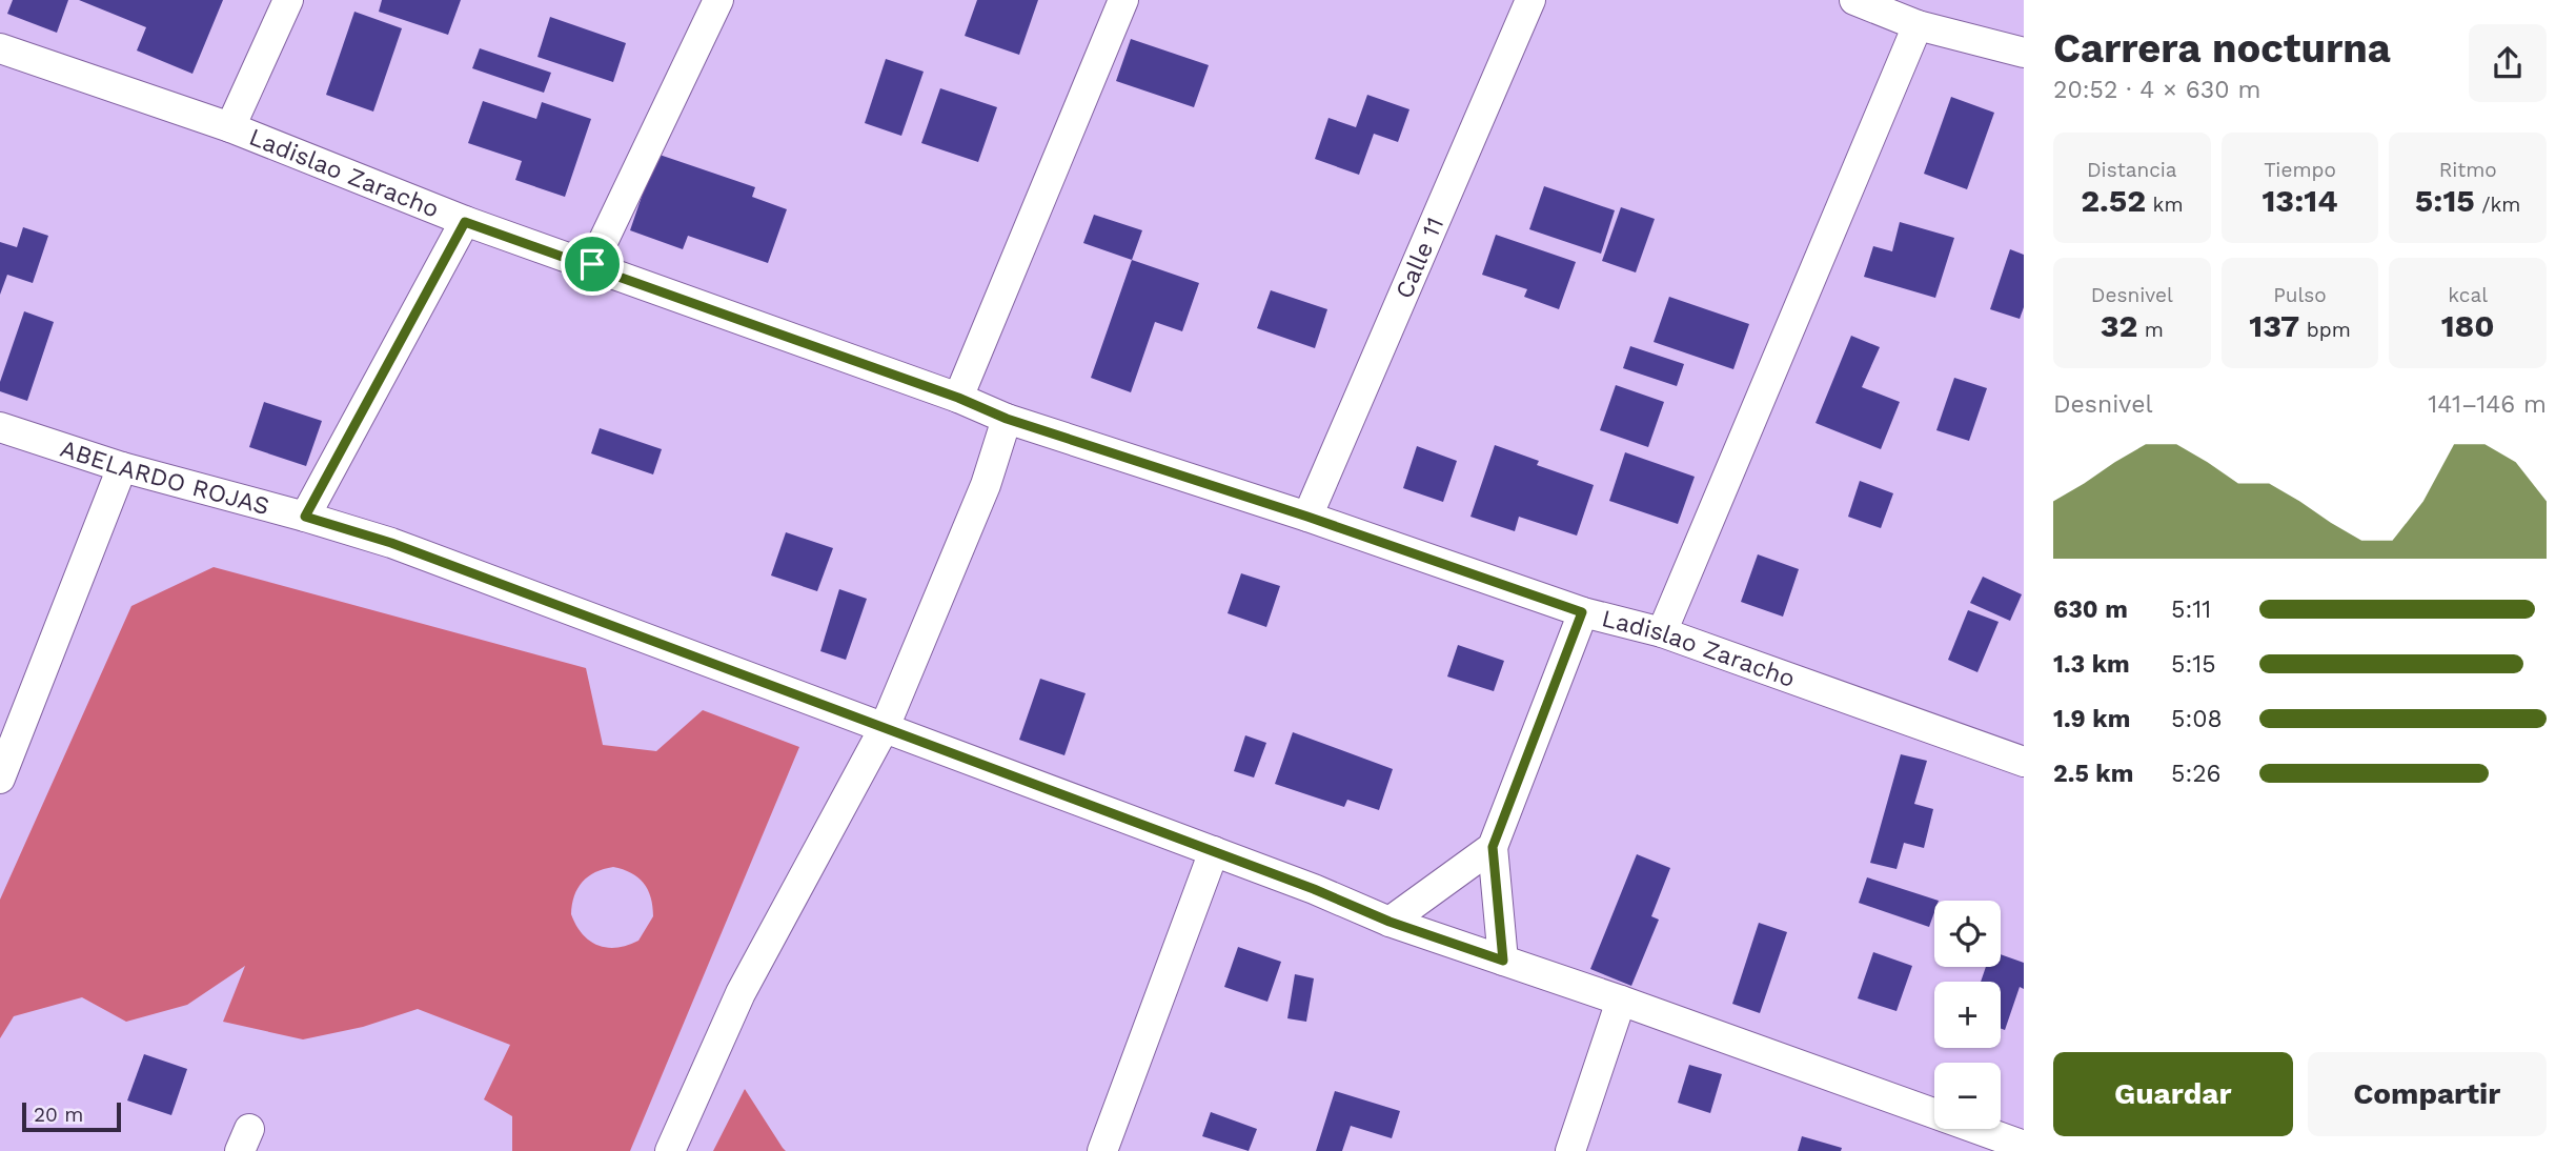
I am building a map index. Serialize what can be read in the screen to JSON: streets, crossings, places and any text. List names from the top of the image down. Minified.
{"streets":{"street":["Ladislao Zaracho","Calle 11","ABELARDO ROJAS"]},"crossings":[["Ladislao Zaracho","Calle 11"]],"scale_bar":"20 m","page":{"heading":["Carrera nocturna","20:52 · 4 × 630 m"],"stats":[["Distancia","2.52 km"],["Tiempo","13:14"],["Ritmo","5:15 /km"],["Desnivel","32 m"],["Pulso","137 bpm"],["kcal","180"]],"chart":["Desnivel","141–146 m"],"list":[{"name":"630 m","note":"5:11"},{"name":"1.3 km","note":"5:15"},{"name":"1.9 km","note":"5:08"},{"name":"2.5 km","note":"5:26"}],"map_buttons":["+","−"],"buttons":["Guardar","Compartir"],"scale":"20 m"}}
